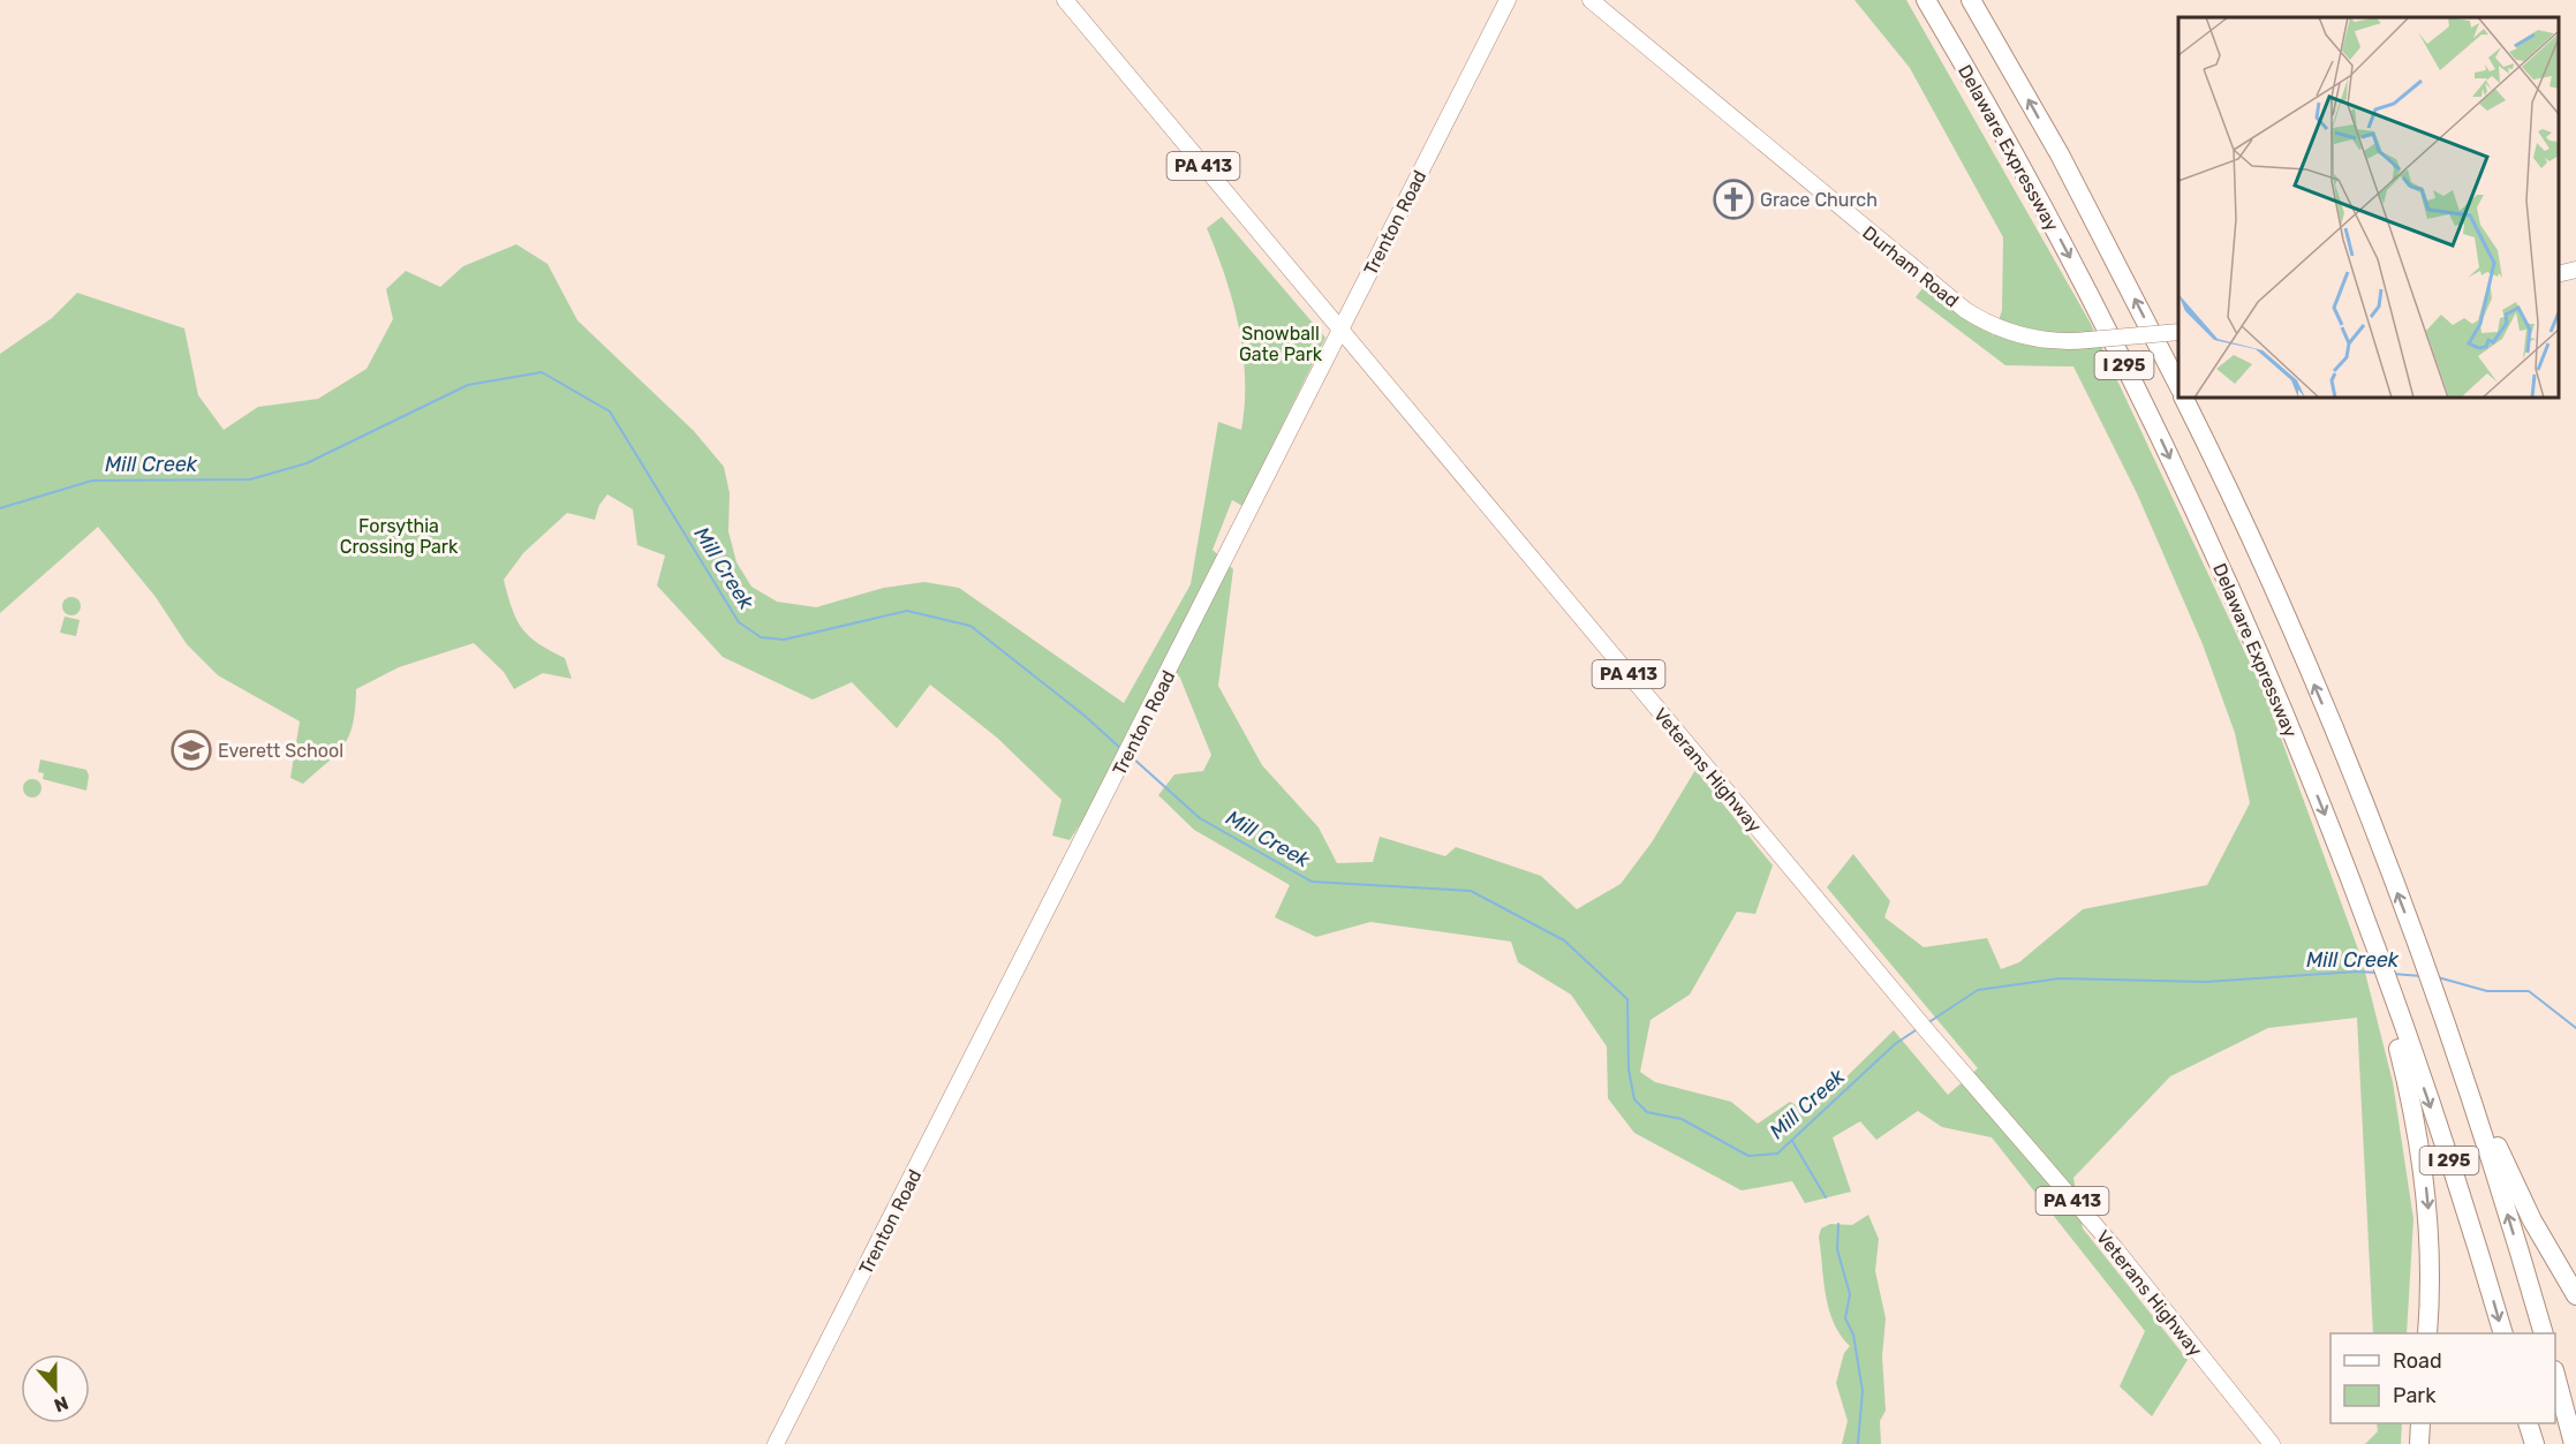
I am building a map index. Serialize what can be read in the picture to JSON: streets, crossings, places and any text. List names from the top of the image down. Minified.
{"streets":{"highway":["Delaware Expressway","I 295"],"main road":["PA 413","Trenton Road","Durham Road","Veterans Highway"]},"crossings":[["Delaware Expressway","I 295"],["Trenton Road","Veterans Highway"]],"water":["Mill Creek"],"parks":["Snowball Gate Park","Forsythia Crossing Park"],"places":{"church":["Grace Church"],"school or university":["Everett School"]},"legend":["Road","Park"],"north":"bottom"}
